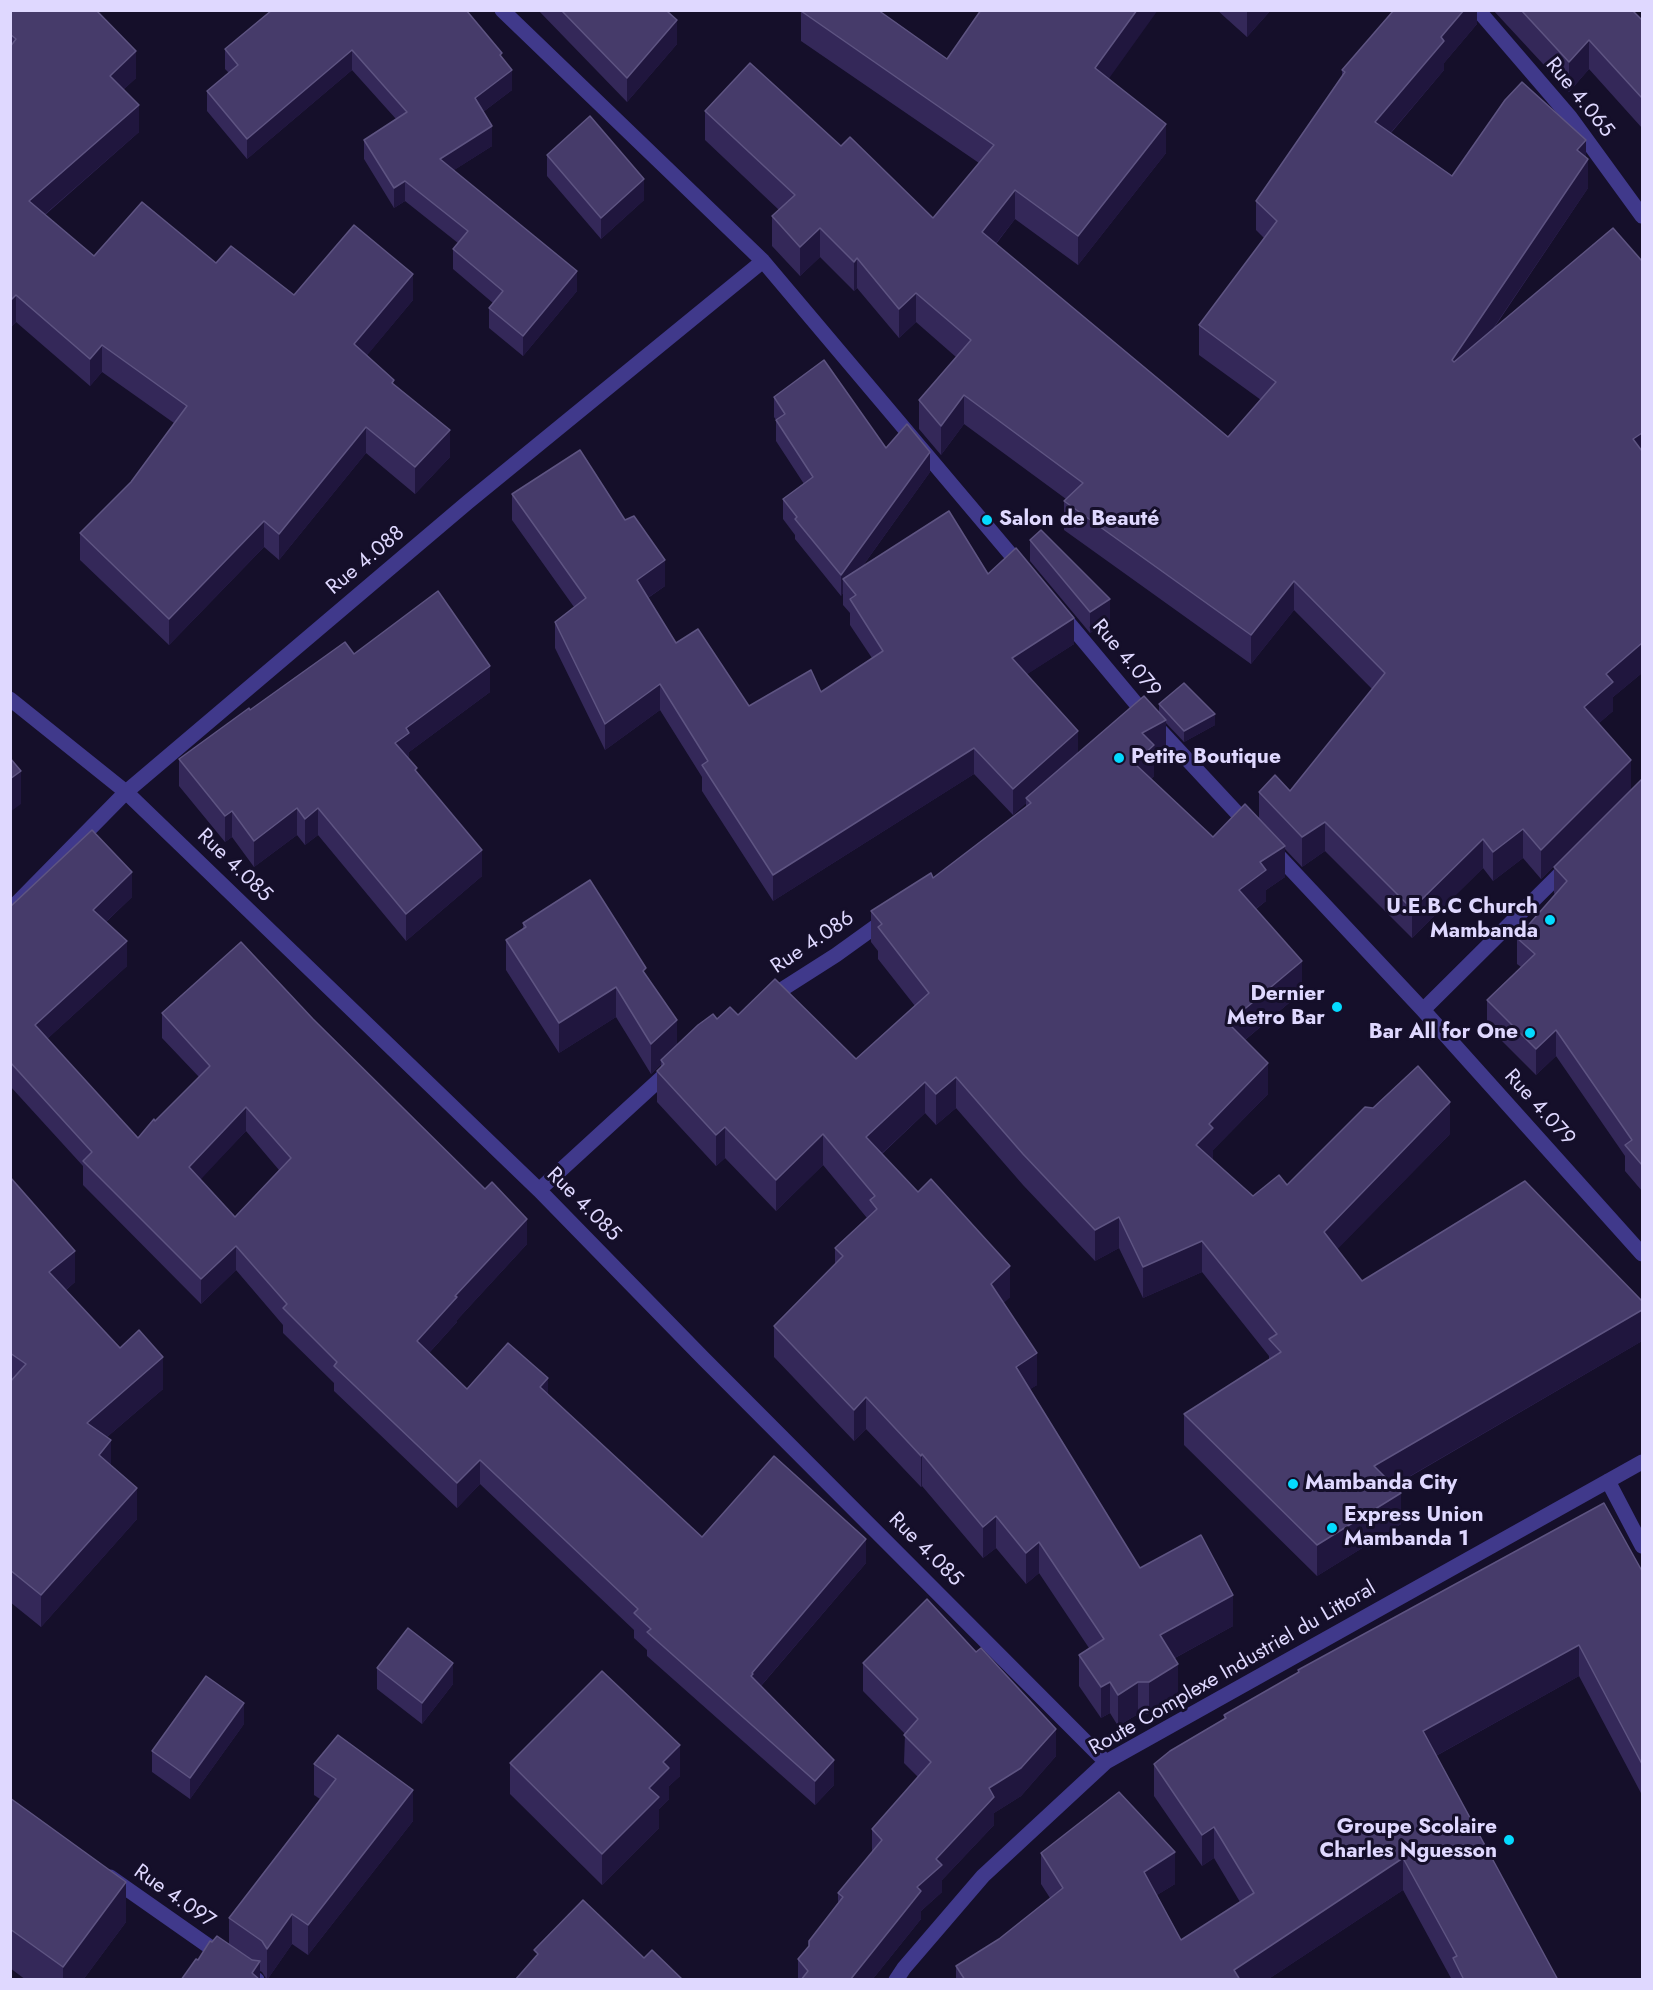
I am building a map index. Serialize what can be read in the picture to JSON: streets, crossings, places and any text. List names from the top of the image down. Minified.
{"streets":{"street":["Rue 4.065","Rue 4.088","Rue 4.079","Rue 4.085","Rue 4.086","Route Complexe Industriel du Littoral","Rue 4.097"]},"crossings":[["Rue 4.088","Rue 4.085"],["Rue 4.085","Route Complexe Industriel du Littoral"]],"places":["Salon de Beauté","Petite Boutique","U.E.B.C Church Mambanda","Dernier Metro Bar","Bar All for One","Mambanda City","Express Union Mambanda 1","Groupe Scolaire Charles Nguesson"]}
